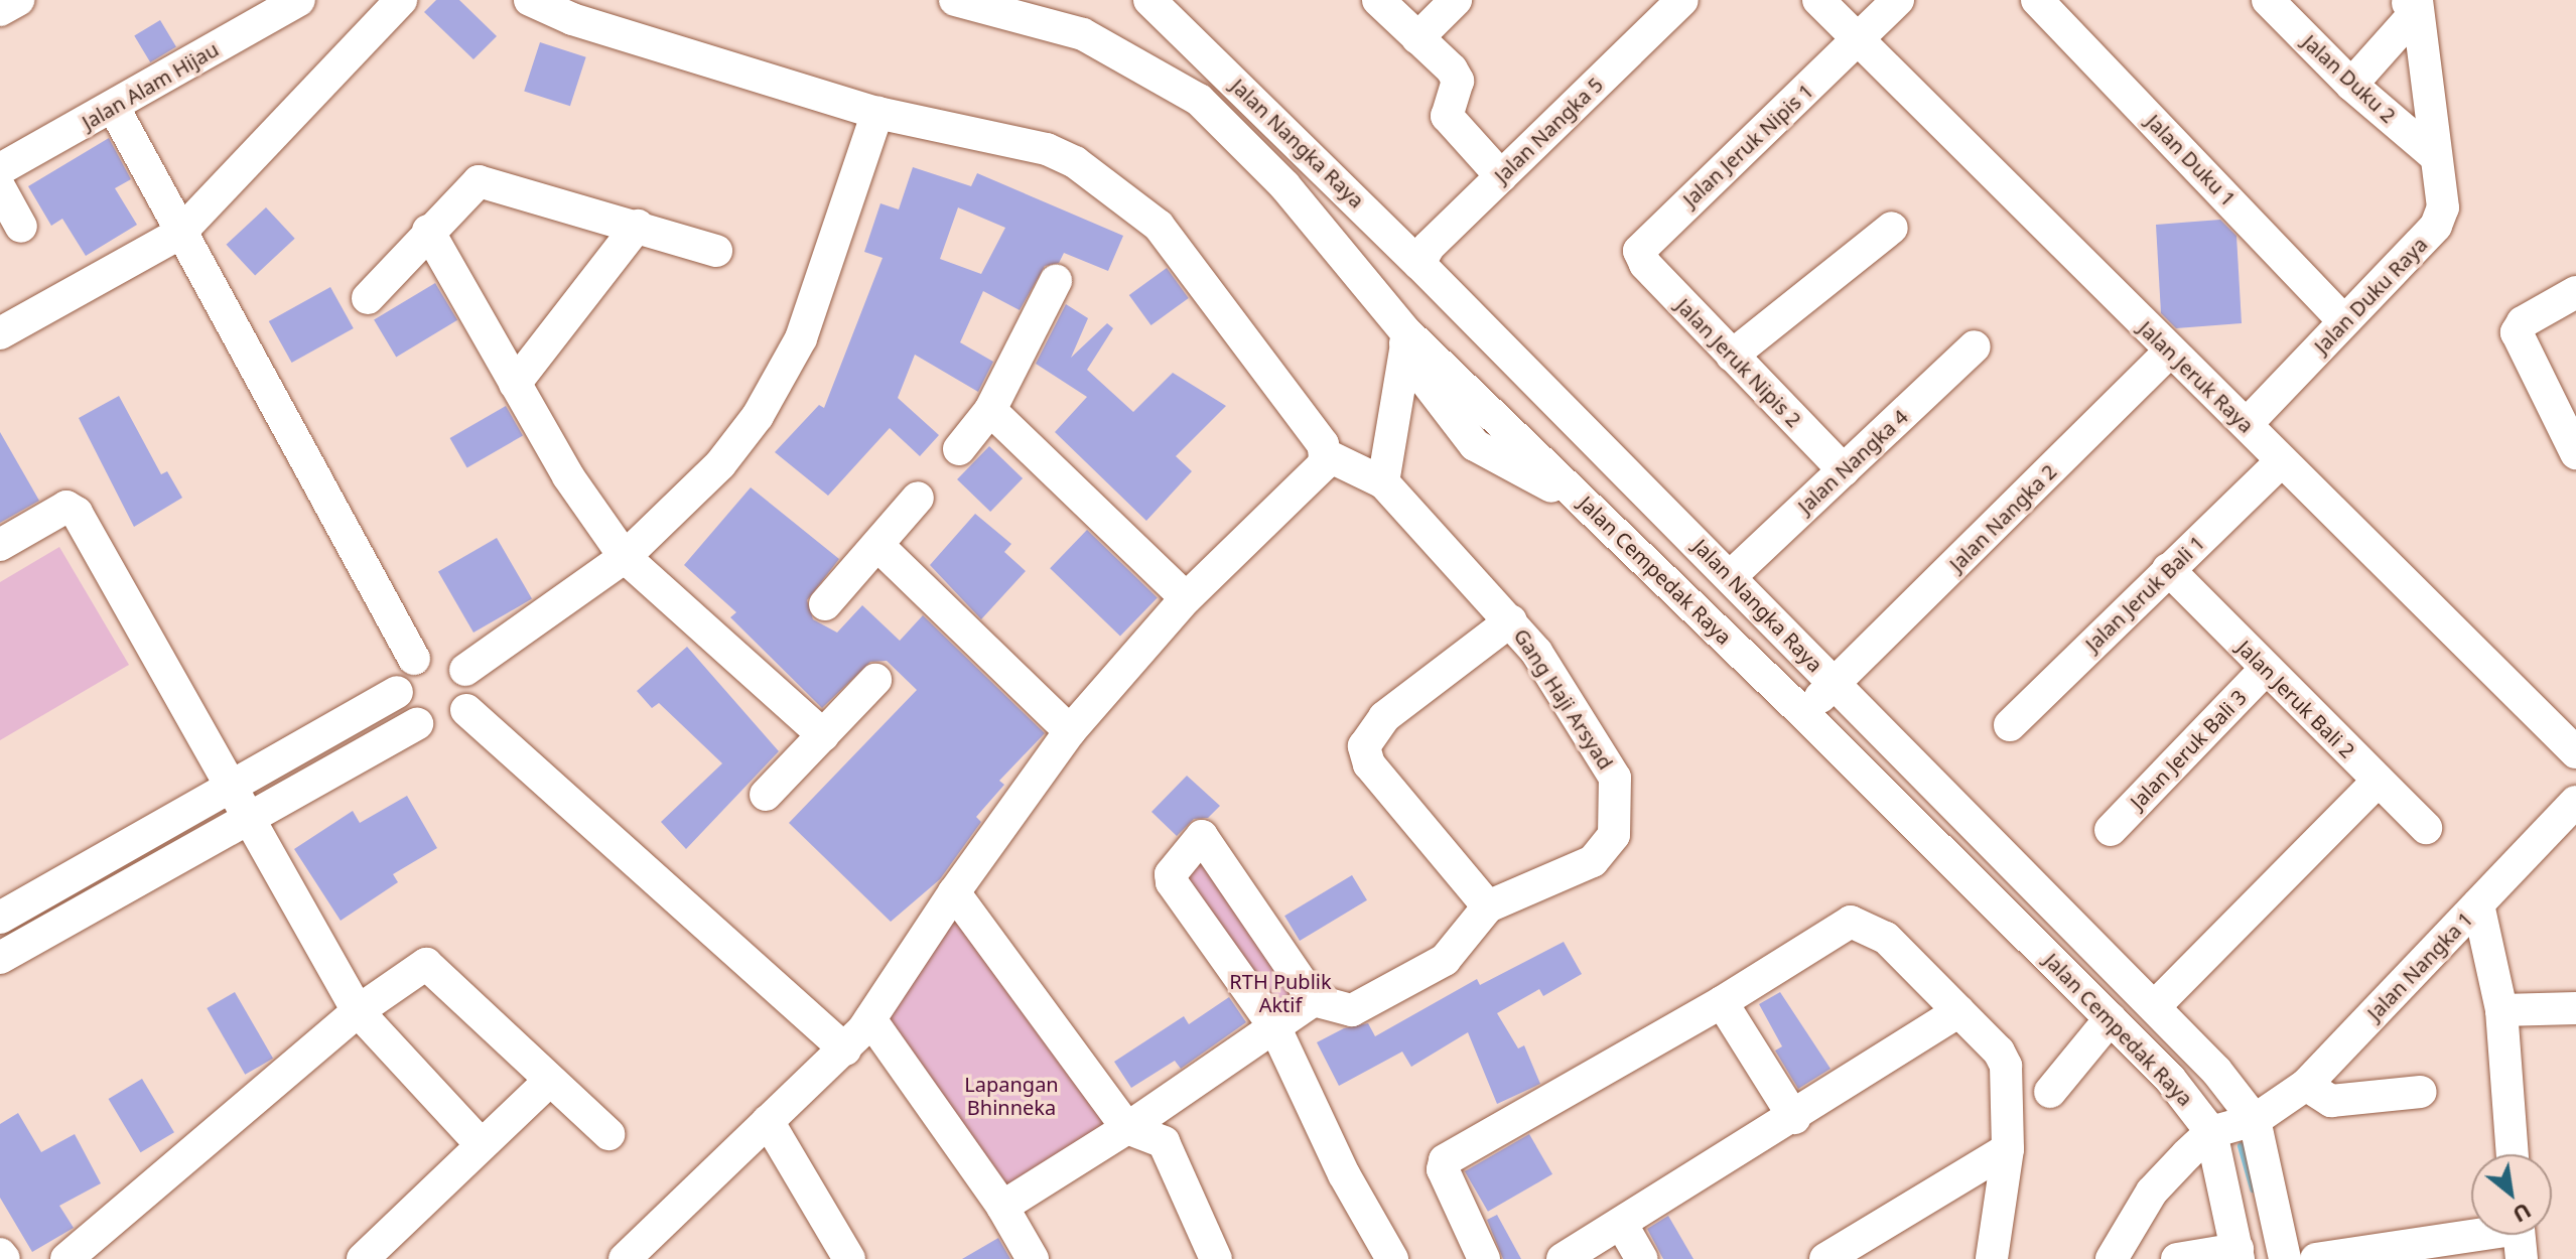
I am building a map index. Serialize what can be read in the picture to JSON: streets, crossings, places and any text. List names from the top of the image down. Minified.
{"streets":{"street":["Jalan Duku 2","Jalan Alam Hijau","Jalan Nangka 5","Jalan Nangka Raya","Jalan Jeruk Nipis 1","Jalan Duku 1","Jalan Duku Raya","Jalan Jeruk Nipis 2","Jalan Jeruk Raya","Jalan Nangka 4","Jalan Nangka 2","Jalan Cempedak Raya","Jalan Jeruk Bali 1","Gang Haji Arsyad","Jalan Jeruk Bali 2","Jalan Jeruk Bali 3","Jalan Nangka 1"]},"crossings":[["Jalan Duku 2","Jalan Duku Raya"],["Jalan Nangka 5","Jalan Nangka Raya"],["Jalan Nangka Raya","Jalan Nangka 4"],["Jalan Nangka Raya","Jalan Nangka 2"],["Jalan Nangka Raya","Jalan Nangka 1"],["Jalan Jeruk Nipis 1","Jalan Jeruk Nipis 2"],["Jalan Jeruk Nipis 1","Jalan Jeruk Raya"],["Jalan Duku 1","Jalan Duku Raya"],["Jalan Duku Raya","Jalan Jeruk Raya"],["Jalan Jeruk Nipis 2","Jalan Nangka 4"],["Jalan Jeruk Raya","Jalan Nangka 2"],["Jalan Jeruk Raya","Jalan Jeruk Bali 1"],["Jalan Nangka 2","Jalan Cempedak Raya"],["Jalan Cempedak Raya","Jalan Nangka 1"],["Jalan Jeruk Bali 1","Jalan Jeruk Bali 2"],["Jalan Jeruk Bali 2","Jalan Jeruk Bali 3"]],"parks":["RTH Publik Aktif","Lapangan Bhinneka"],"north":"bottom right"}
